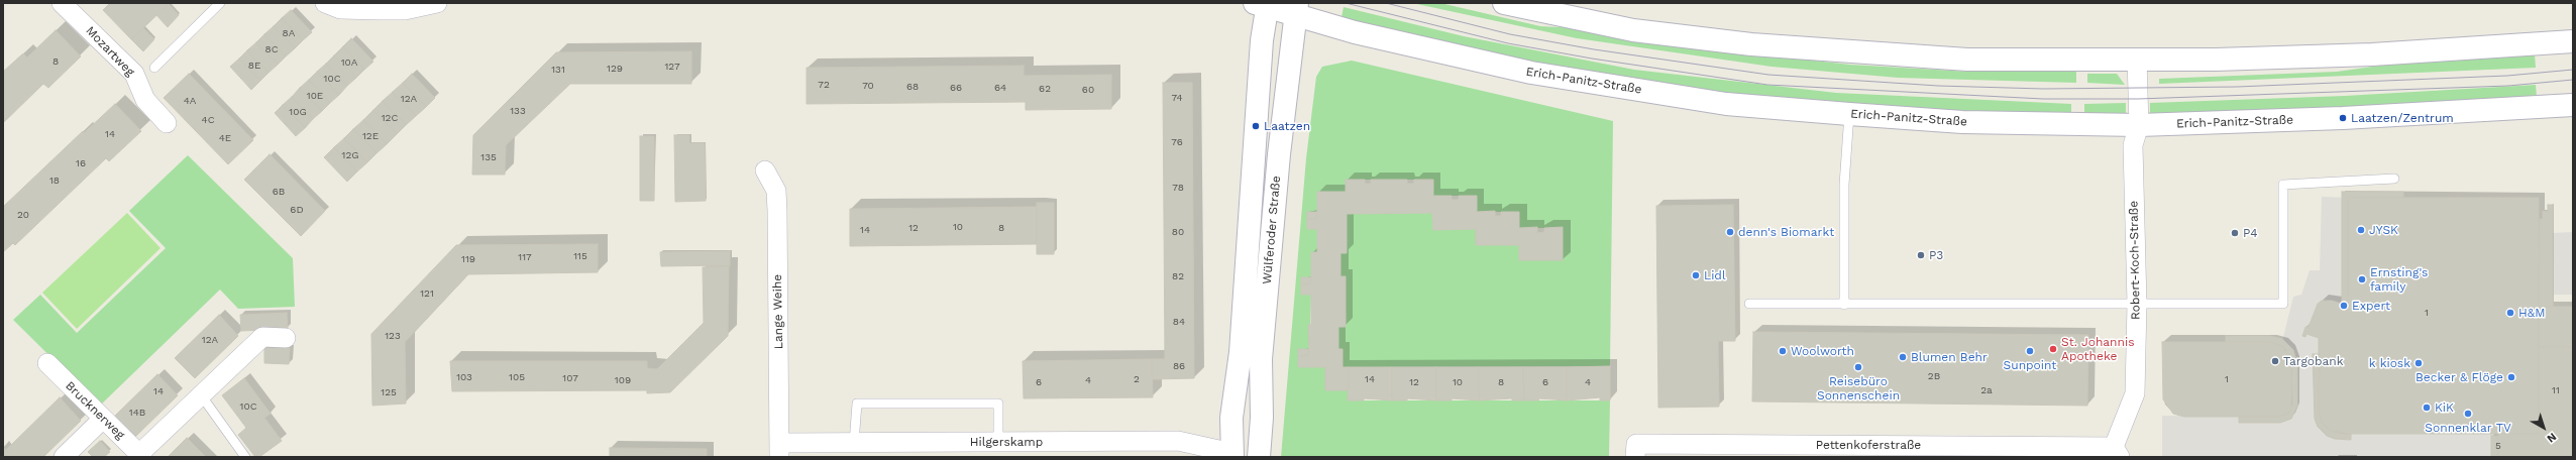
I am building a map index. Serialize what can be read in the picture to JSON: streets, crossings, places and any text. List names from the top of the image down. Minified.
{"streets":{"main road":["Erich-Panitz-Straße","Wülferoder Straße"],"street":["Mozartweg","Robert-Koch-Straße","Lange Weihe","Brucknerweg","Hilgerskamp","Pettenkoferstraße"]},"crossings":[["Erich-Panitz-Straße","Wülferoder Straße"],["Erich-Panitz-Straße","Robert-Koch-Straße"],["Wülferoder Straße","Hilgerskamp"],["Robert-Koch-Straße","Pettenkoferstraße"],["Lange Weihe","Hilgerskamp"]],"places":["Laatzen/Zentrum","Laatzen","JYSK","denn's Biomarkt","P4","P3","Lidl","Ernsting's family","Expert","H&M","St. Johannis Apotheke","Woolworth","Sunpoint","Blumen Behr","Targobank","k kiosk","Reisebüro Sonnenschein","Becker & Flöge","KiK","Sonnenklar TV"],"house_numbers":["8A","8C","8","10A","8E","127","129","131","10C","72","70","68","66","64","62","60","10E","74","12A","4A","133","10G","12C","4C","14","12E","4E","76","12G","135","16","18","78","6B","6D","20","10","12","8","14","80","115","117","119","82","121","1","84","123","12A","86","2B","103","105","107","2","14","1","109","4","6","12","10","8","6","4","2a","11","14","125","10C","14B","5"],"north":"bottom right"}
